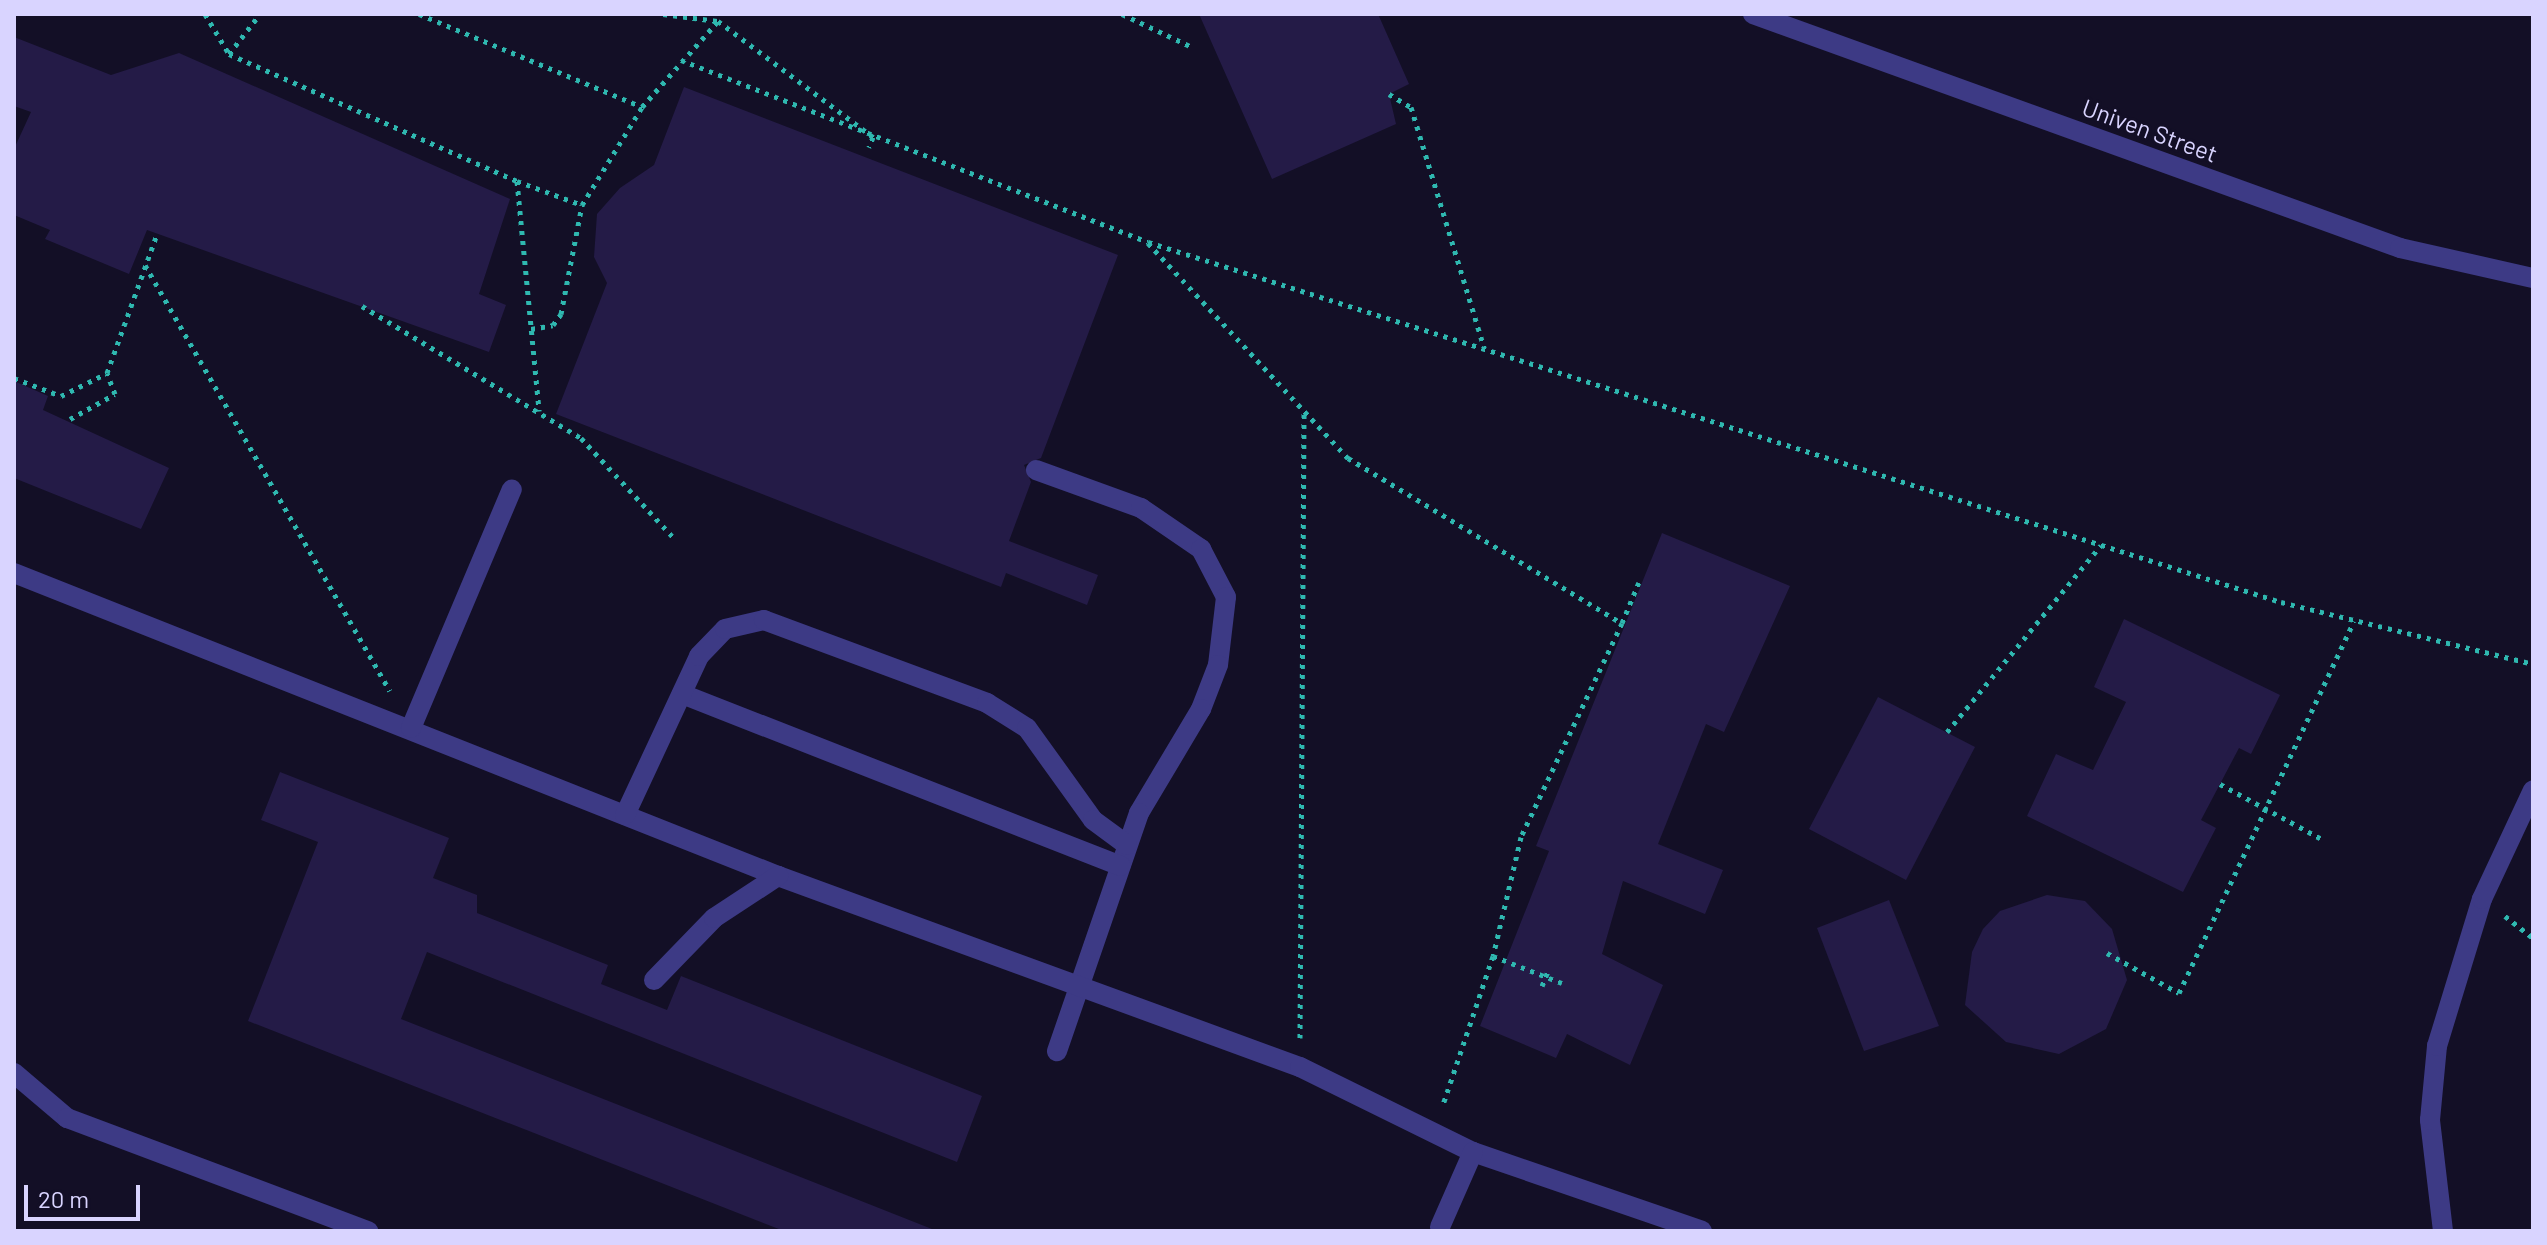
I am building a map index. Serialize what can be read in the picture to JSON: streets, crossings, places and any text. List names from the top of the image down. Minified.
{"streets":{"lane":["Univen Street"]},"scale_bar":"20 m"}
